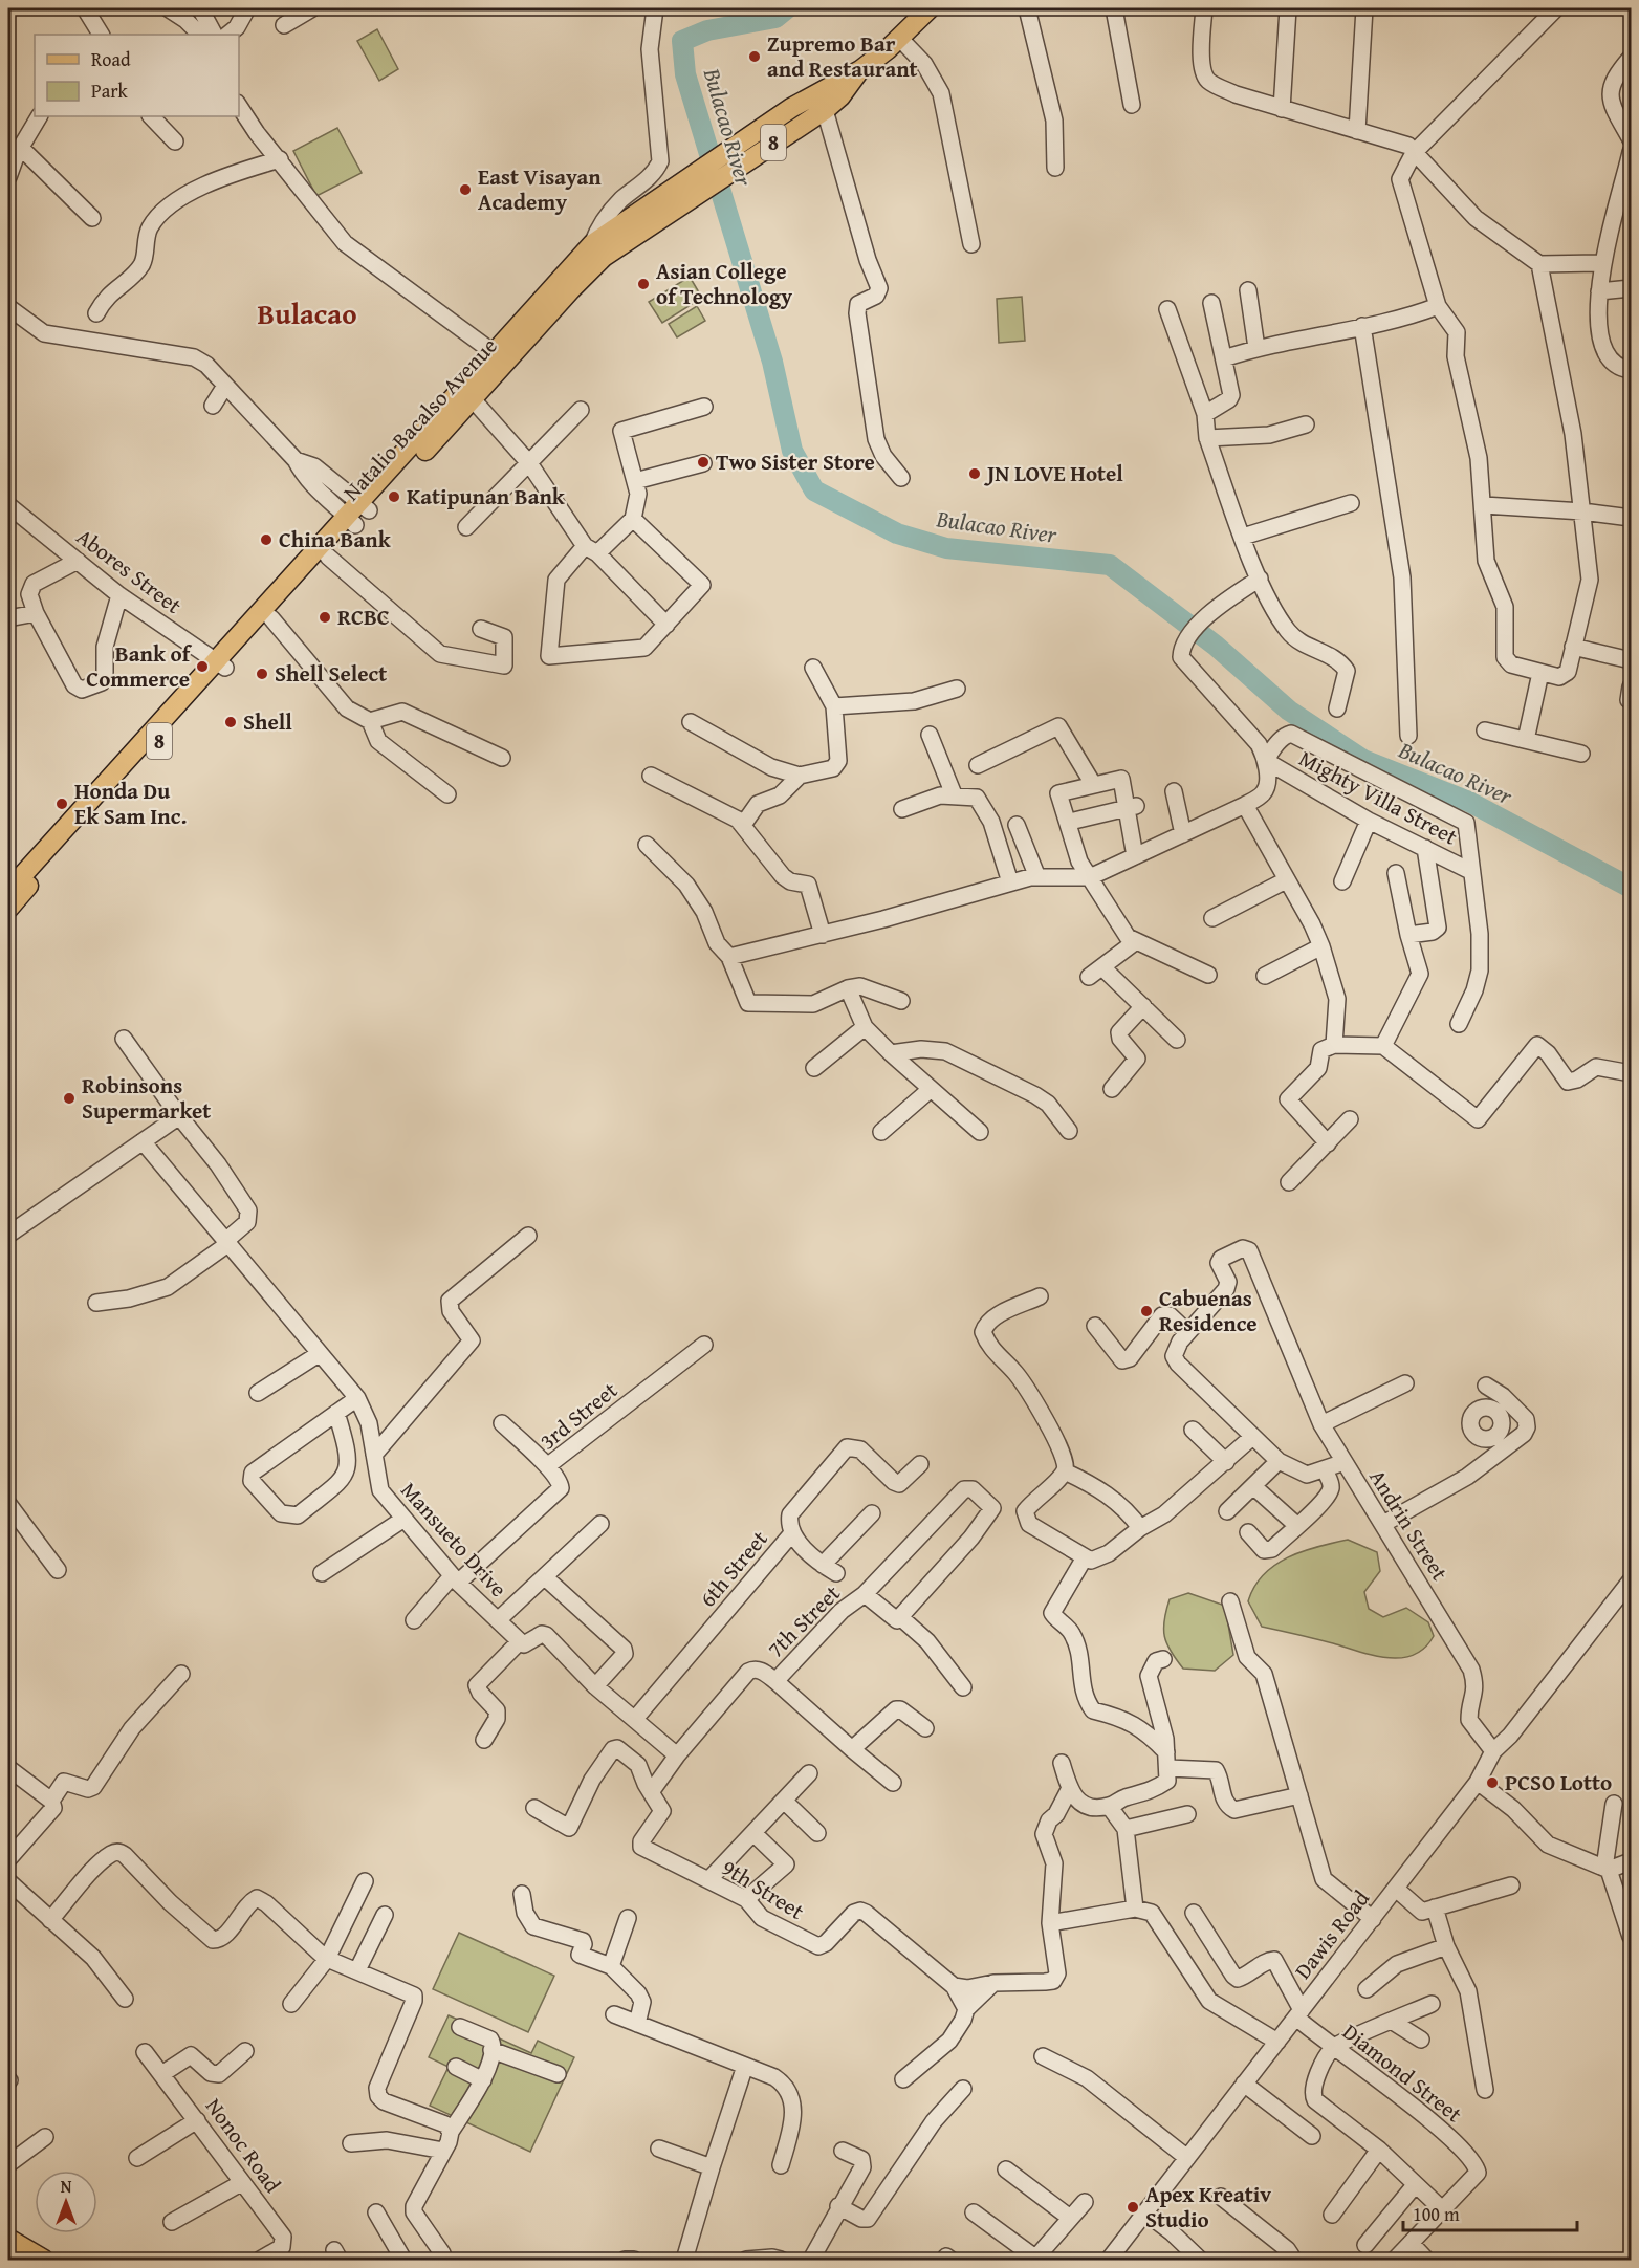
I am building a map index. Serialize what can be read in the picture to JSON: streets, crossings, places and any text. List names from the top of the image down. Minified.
{"streets":{"main road":["8","Natalio Bacalso Avenue"],"street":["Abores Street","Mighty Villa Street","3rd Street","Andrin Street","Mansueto Drive","6th Street","7th Street","9th Street","Dawis Road","Diamond Street","Nonoc Road"]},"crossings":[["Natalio Bacalso Avenue","Abores Street"],["3rd Street","Mansueto Drive"],["Andrin Street","Dawis Road"],["7th Street","9th Street"],["Dawis Road","Diamond Street"]],"districts":["Bulacao"],"water":["Bulacao River"],"places":["Zupremo Bar and Restaurant","East Visayan Academy","Asian College of Technology","Two Sister Store","JN LOVE Hotel","Katipunan Bank","China Bank","RCBC","Bank of Commerce","Shell Select","Shell","Honda Du Ek Sam Inc.","Robinsons Supermarket","Cabuenas Residence","PCSO Lotto","Apex Kreativ Studio"],"legend":["Road","Park"],"scale_bar":"100 m","north":"top"}
